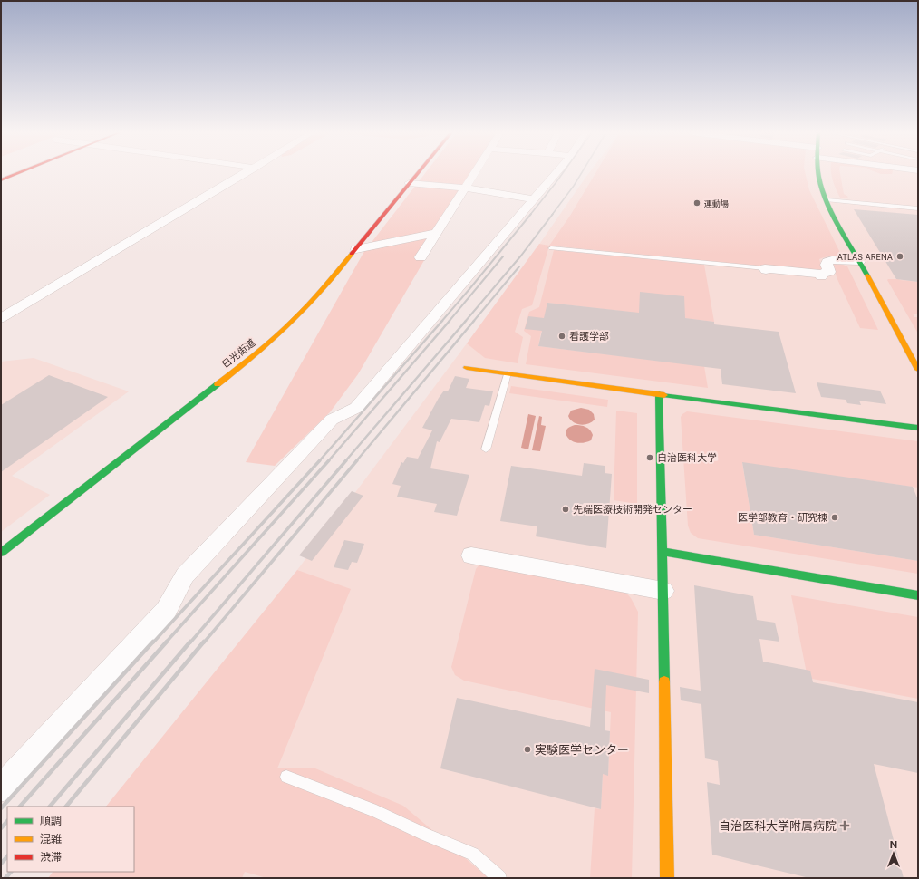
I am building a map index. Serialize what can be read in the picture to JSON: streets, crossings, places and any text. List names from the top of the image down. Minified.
{"streets":{"main road":["日光街道"]},"places":{"other":["運動場","ATLAS ARENA","看護学部","自治医科大学","先端医療技術開発センター","医学部教育・研究棟","実験医学センター"],"health":["自治医科大学附属病院"]},"legend":["順調","混雑","渋滞"],"north":"top"}
